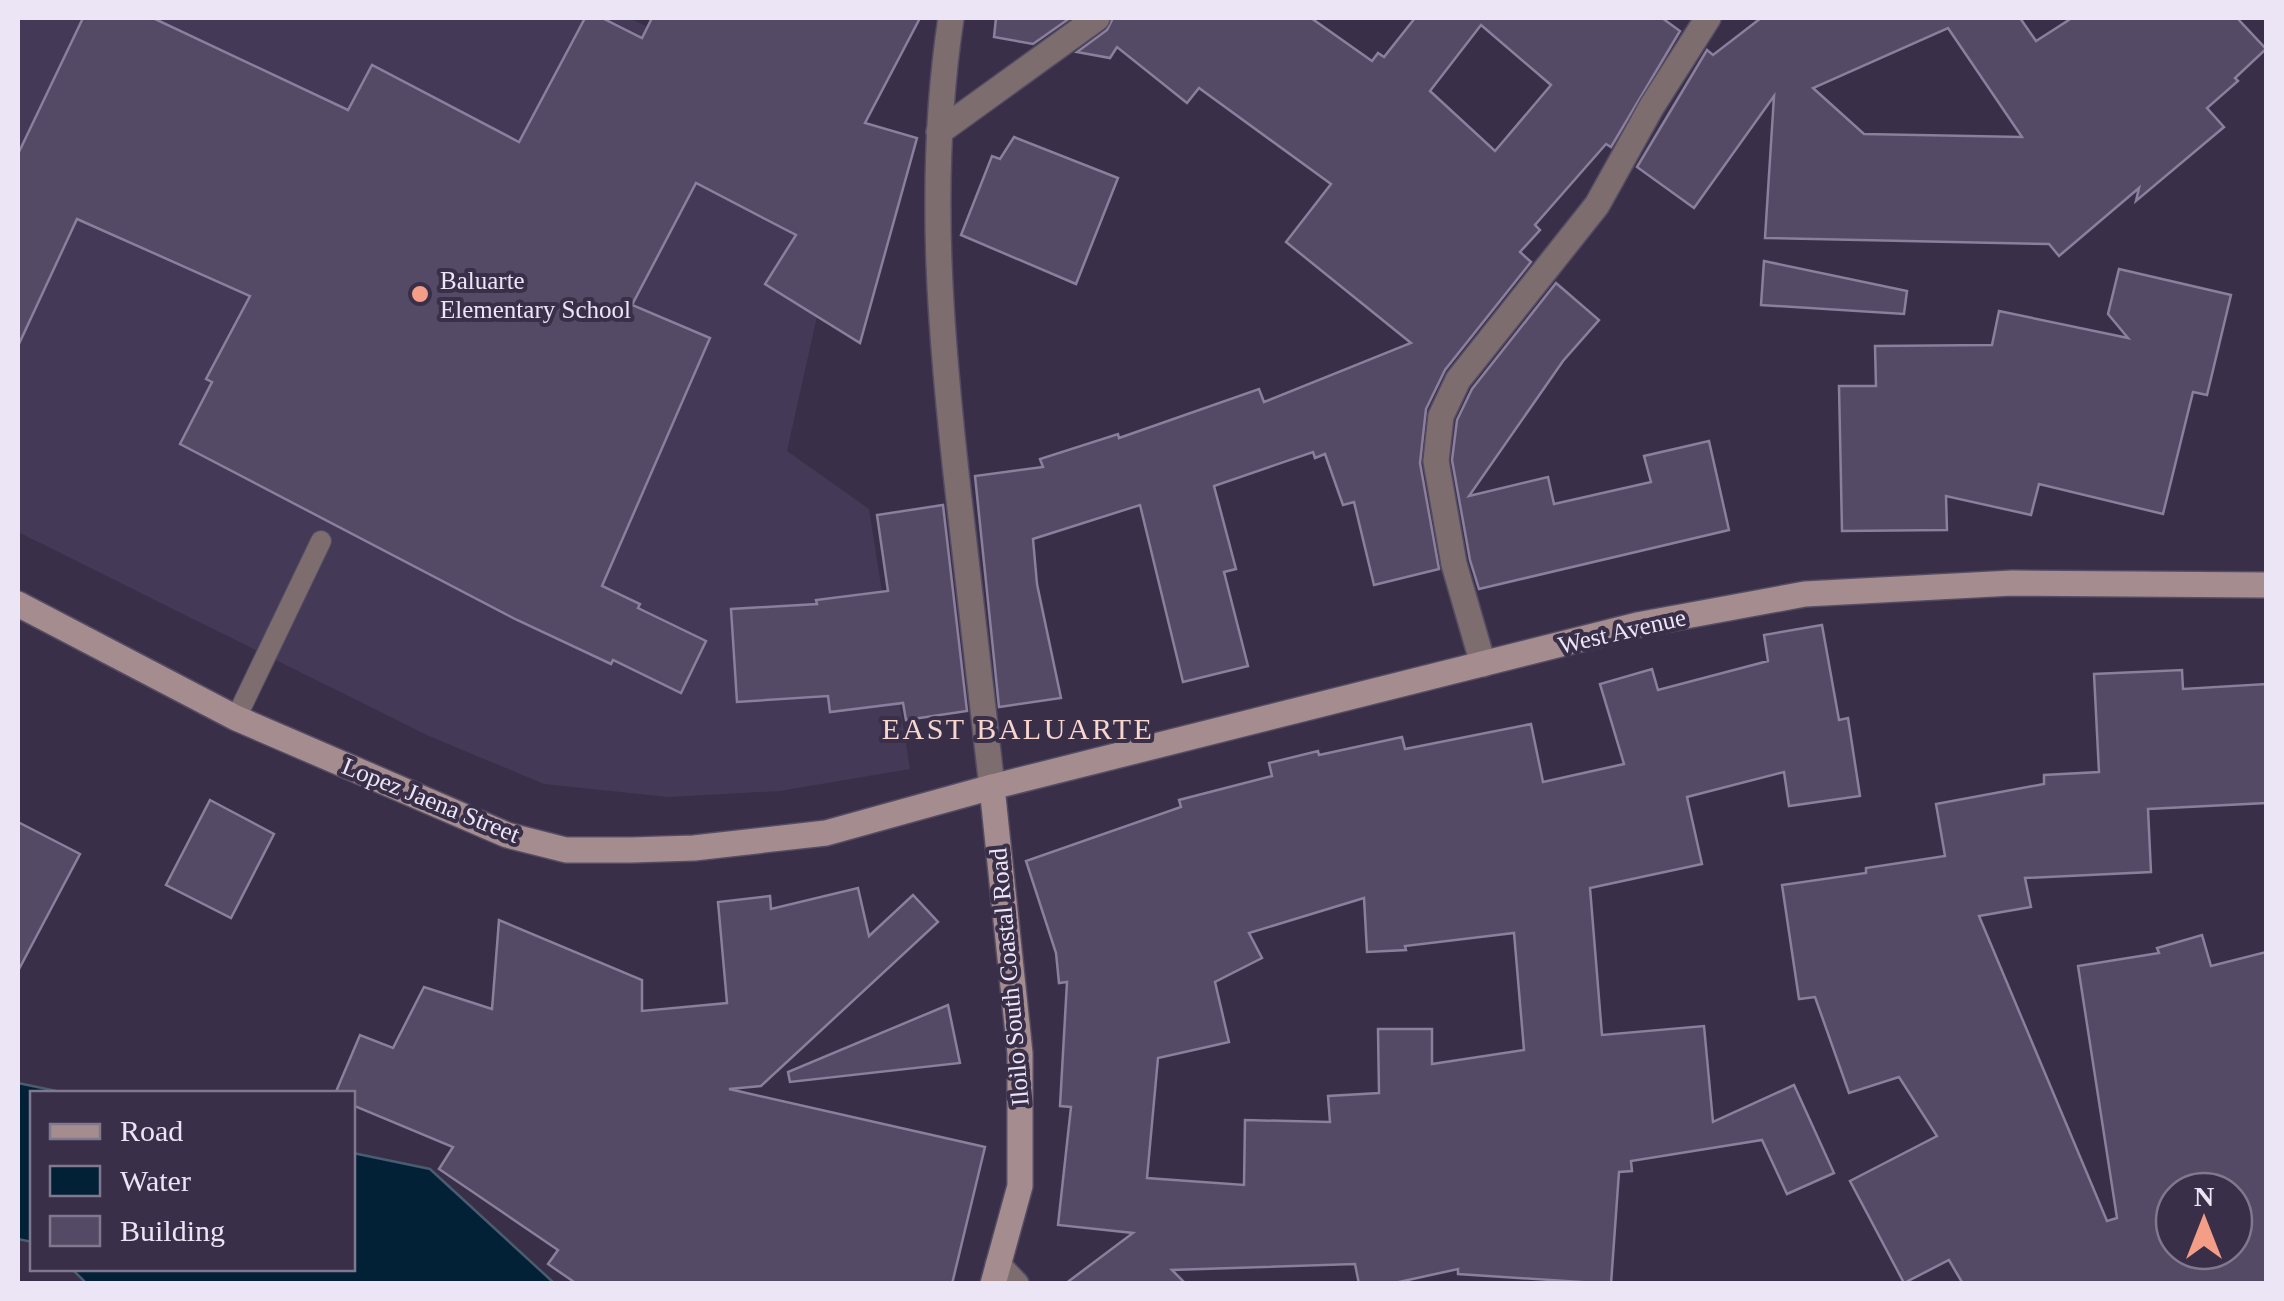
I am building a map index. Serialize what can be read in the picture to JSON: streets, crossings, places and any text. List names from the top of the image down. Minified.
{"streets":{"main road":["West Avenue","Lopez Jaena Street","Iloilo South Coastal Road"]},"crossings":[["West Avenue","Lopez Jaena Street"],["West Avenue","Iloilo South Coastal Road"],["Lopez Jaena Street","Iloilo South Coastal Road"]],"districts":["EAST BALUARTE"],"places":["Baluarte Elementary School"],"legend":["Road","Water","Building"],"north":"top"}
